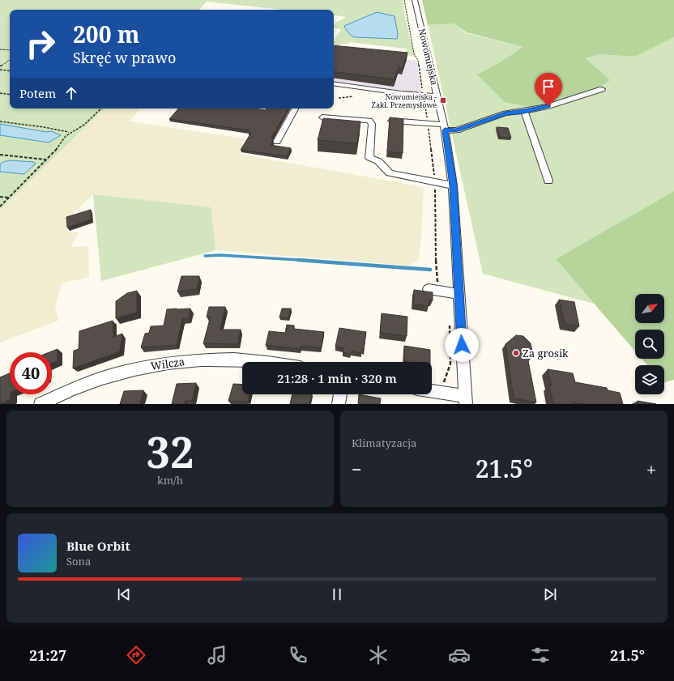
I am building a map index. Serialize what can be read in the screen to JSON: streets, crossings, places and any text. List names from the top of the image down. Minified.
{"streets":{"street":["Nowomiejska","Wilcza"]},"places":{"transit":["Nowomiejska - Zakł. Przemysłowe"],"other":["Za grosik"]},"north":"top right","page":{"turn":["200 m","Skręć w prawo"],"then":"Potem","limit":"40","trip":"21:28 · 1 min · 320 m","tile":[["32","km/h"],"Klimatyzacja"],"heat":["−","21.5°","+"],"song":["Blue Orbit","Sona"],"tabs":["21:27","21.5°"]}}
